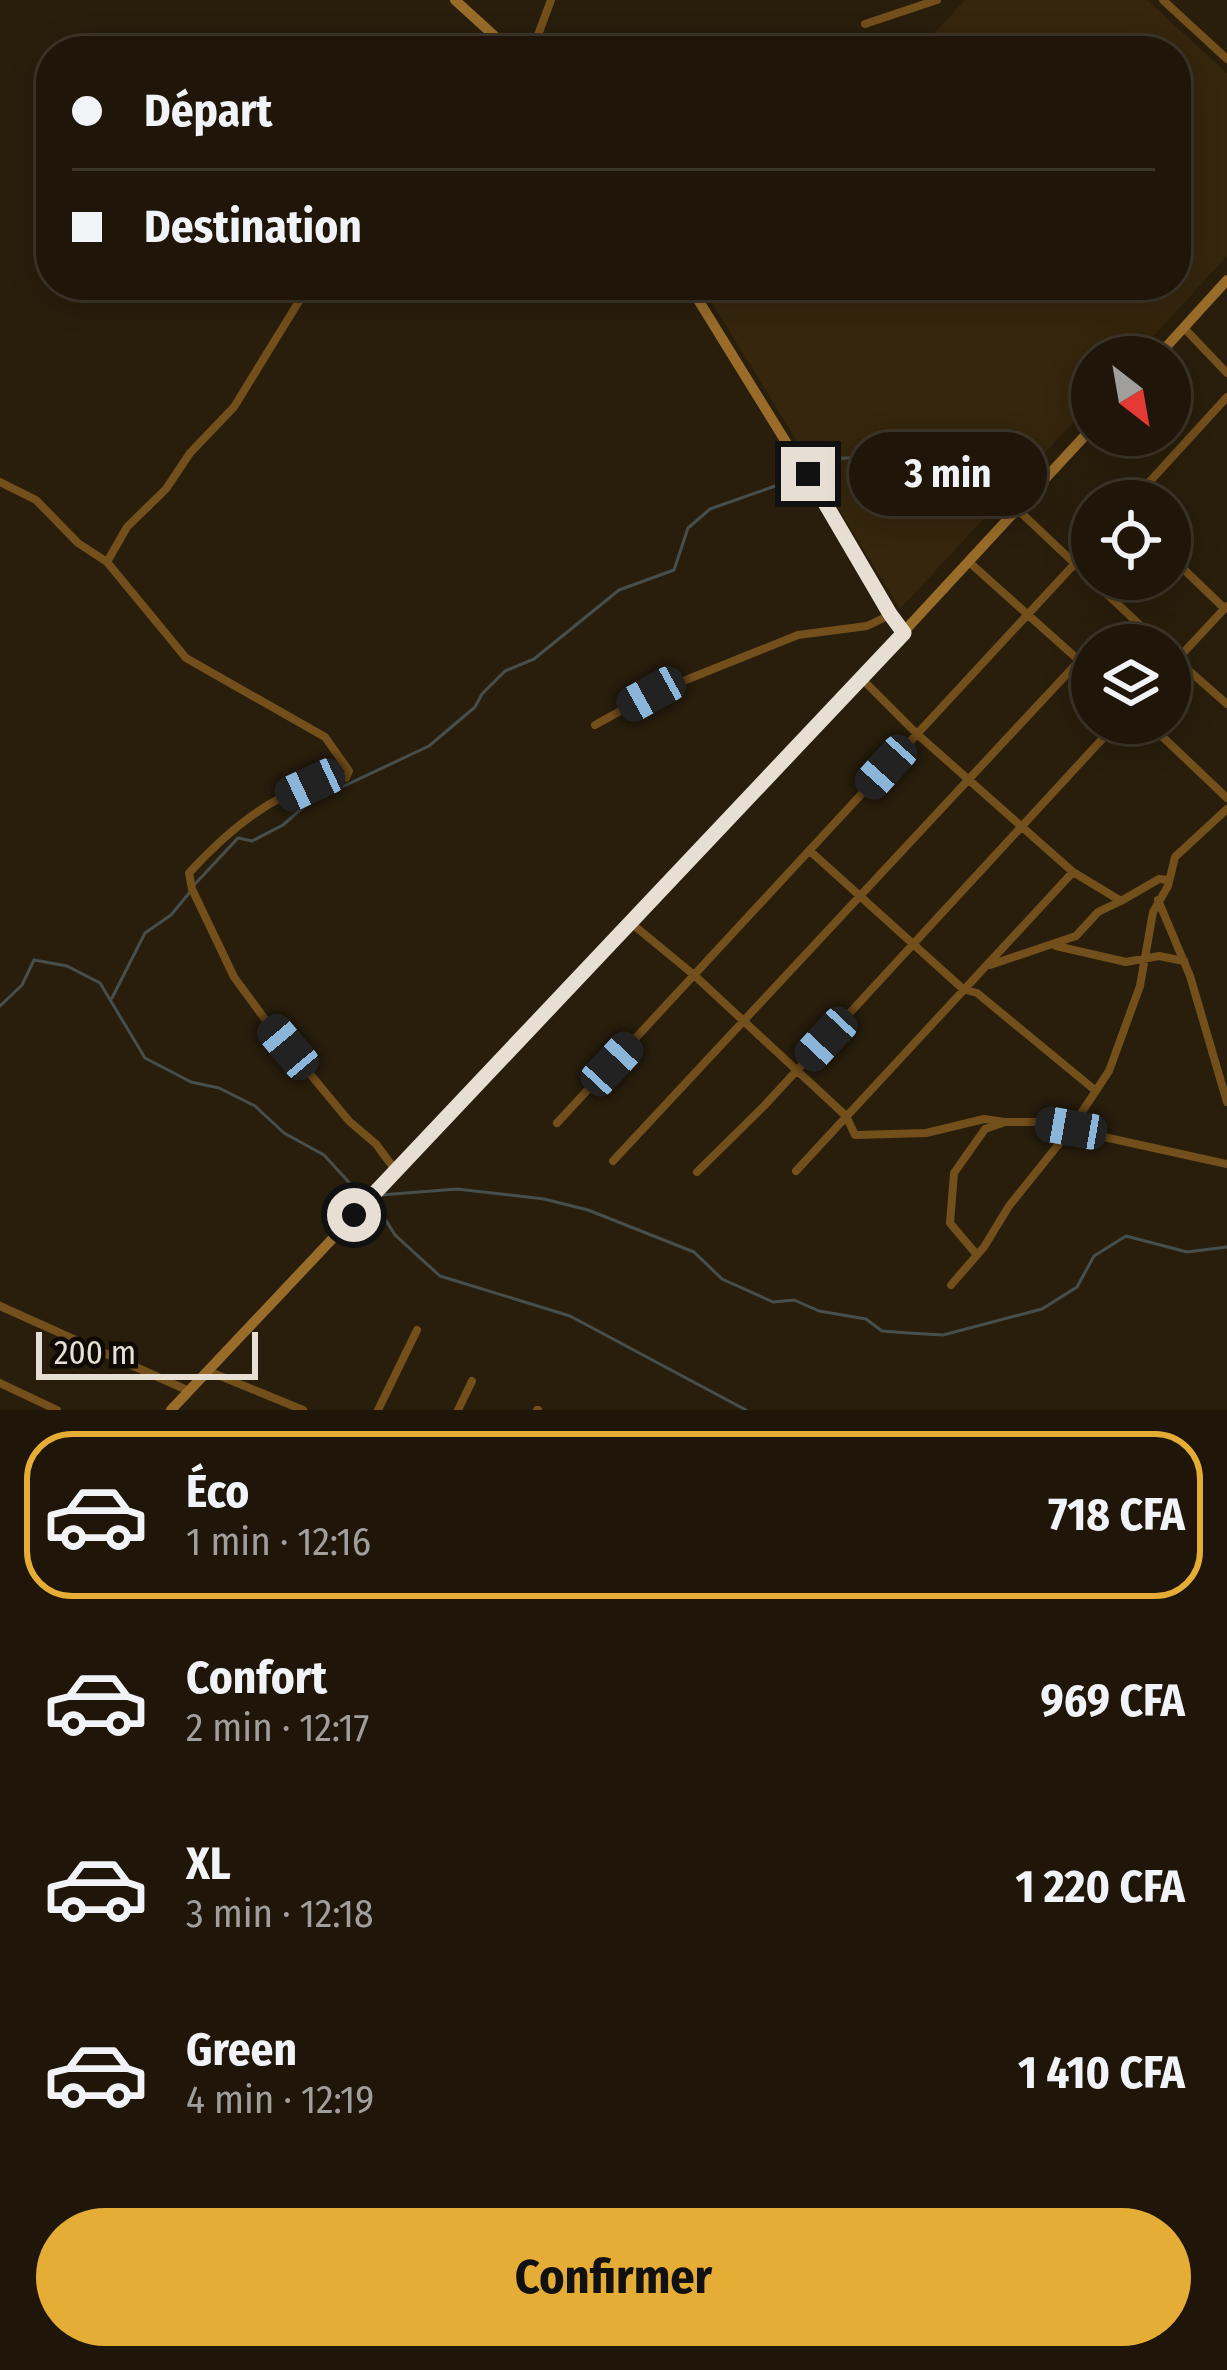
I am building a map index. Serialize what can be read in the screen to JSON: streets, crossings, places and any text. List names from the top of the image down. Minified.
{"scale_bar":"200 m","north":"bottom right","page":{"banner":["Départ","Destination"],"bubble":"3 min","scale":"200 m","list":[{"name":"Éco","note":"1 min · 12:16","value":"718 CFA"},{"name":"Confort","note":"2 min · 12:17","value":"969 CFA"},{"name":"XL","note":"3 min · 12:18","value":"1 220 CFA"},{"name":"Green","note":"4 min · 12:19","value":"1 410 CFA"}],"buttons":"Confirmer"}}
